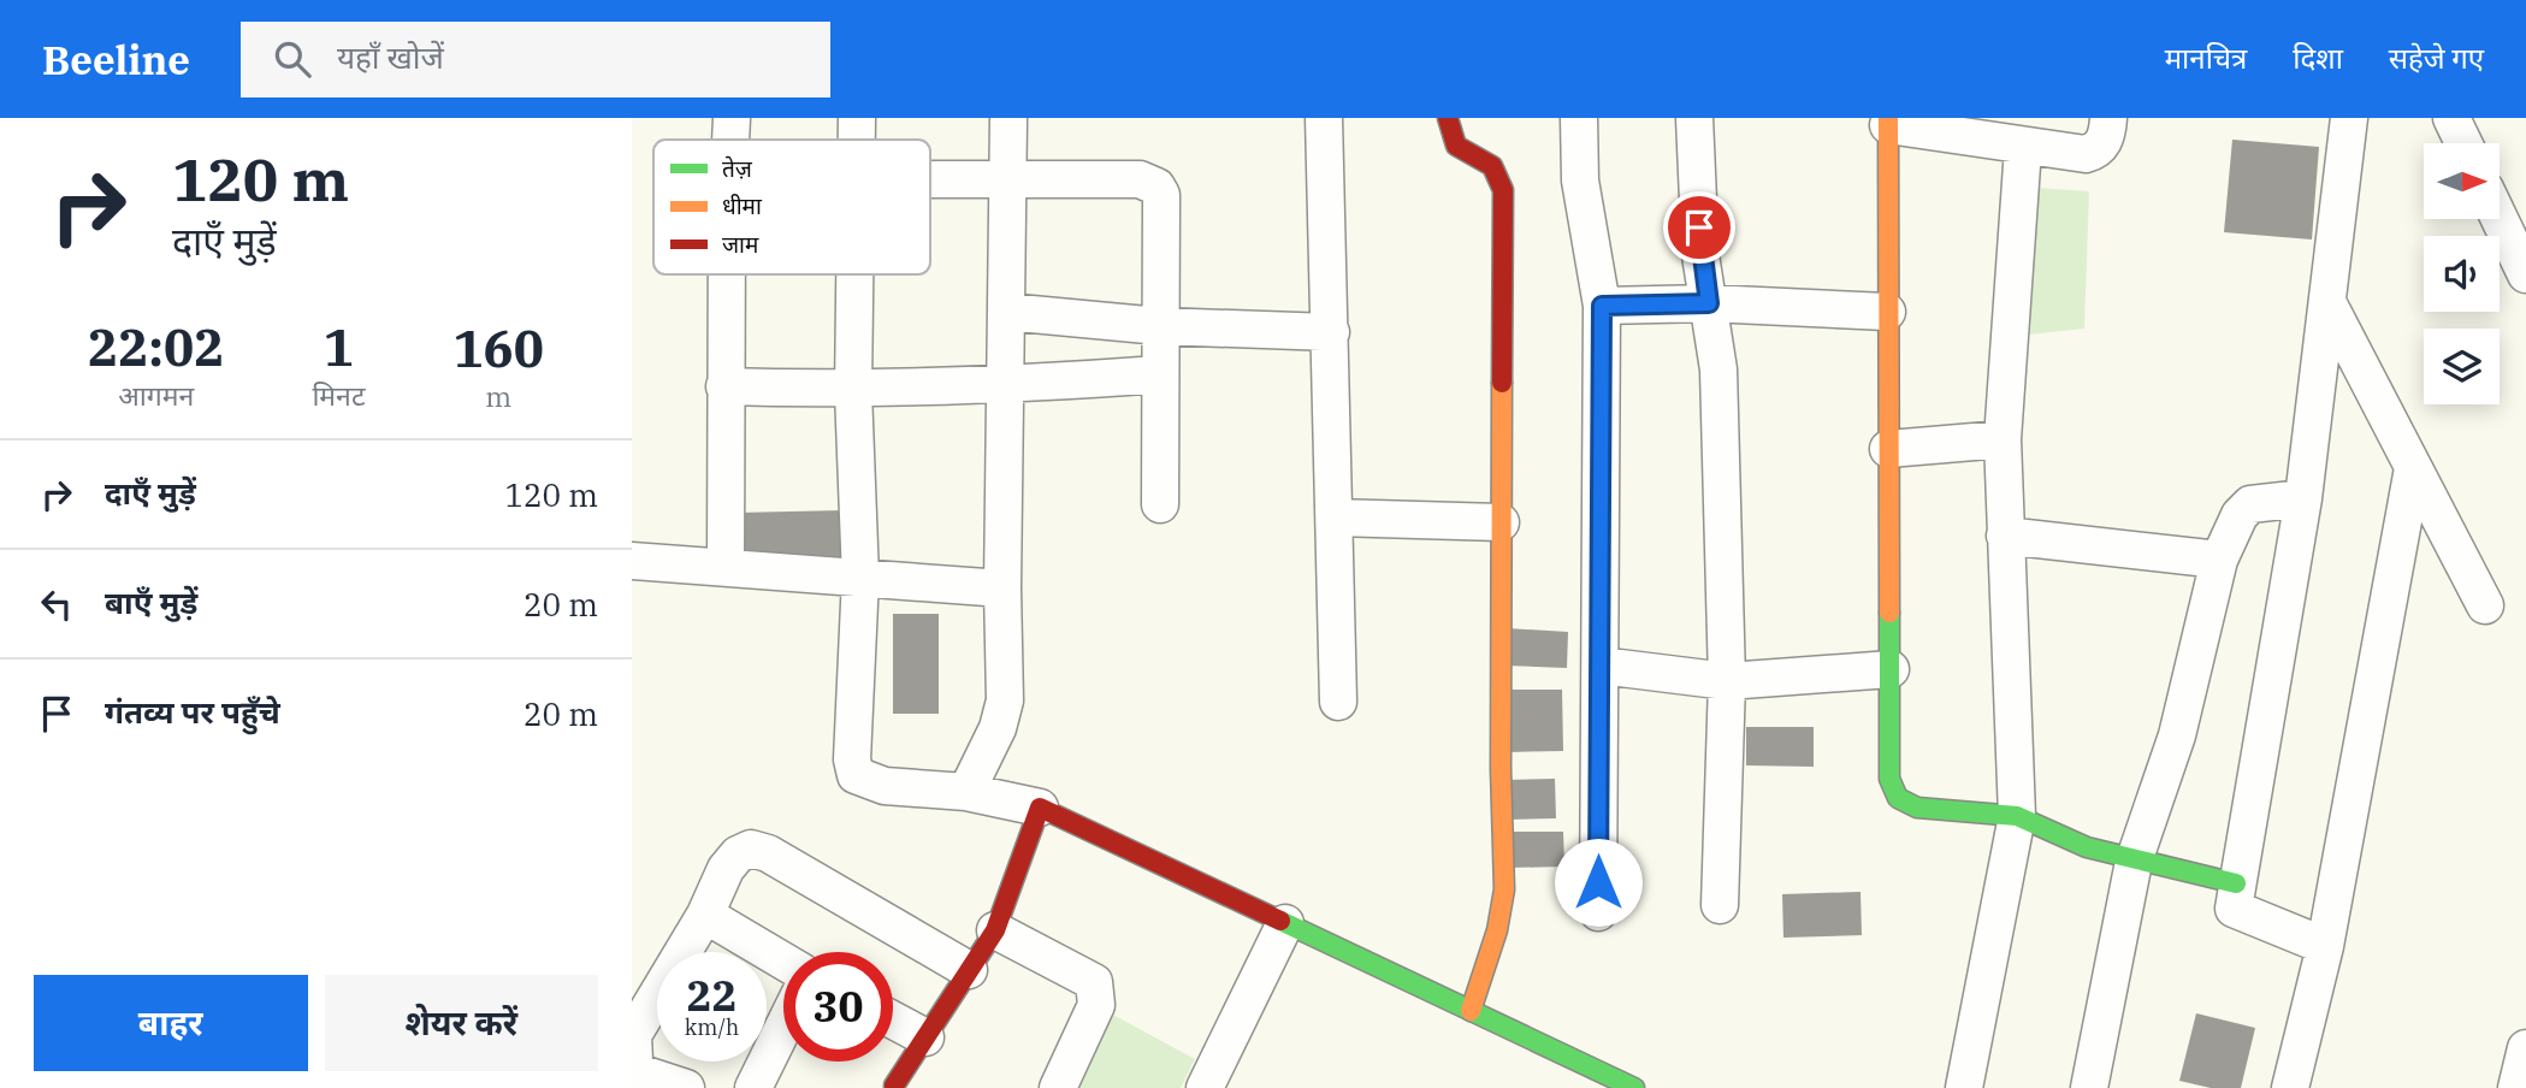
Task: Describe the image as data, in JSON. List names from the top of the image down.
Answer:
{
  "legend": ["तेज़", "धीमा", "जाम"],
  "north": "right",
  "page": {
    "header": "Beeline",
    "search": "यहाँ खोजें",
    "nav": ["मानचित्र", "दिशा", "सहेजे गए"],
    "turn": ["120 m", "दाएँ मुड़ें"],
    "eta": [
      "22:02",
      "आगमन",
      "1",
      "मिनट",
      "160",
      "m"
    ],
    "list": [
      {
        "name": "दाएँ मुड़ें",
        "value": "120 m"
      },
      {
        "name": "बाएँ मुड़ें",
        "value": "20 m"
      },
      {
        "name": "गंतव्य पर पहुँचे",
        "value": "20 m"
      }
    ],
    "speed": "22 km/h",
    "limit": "30",
    "buttons": ["बाहर", "शेयर करें"]
  }
}
